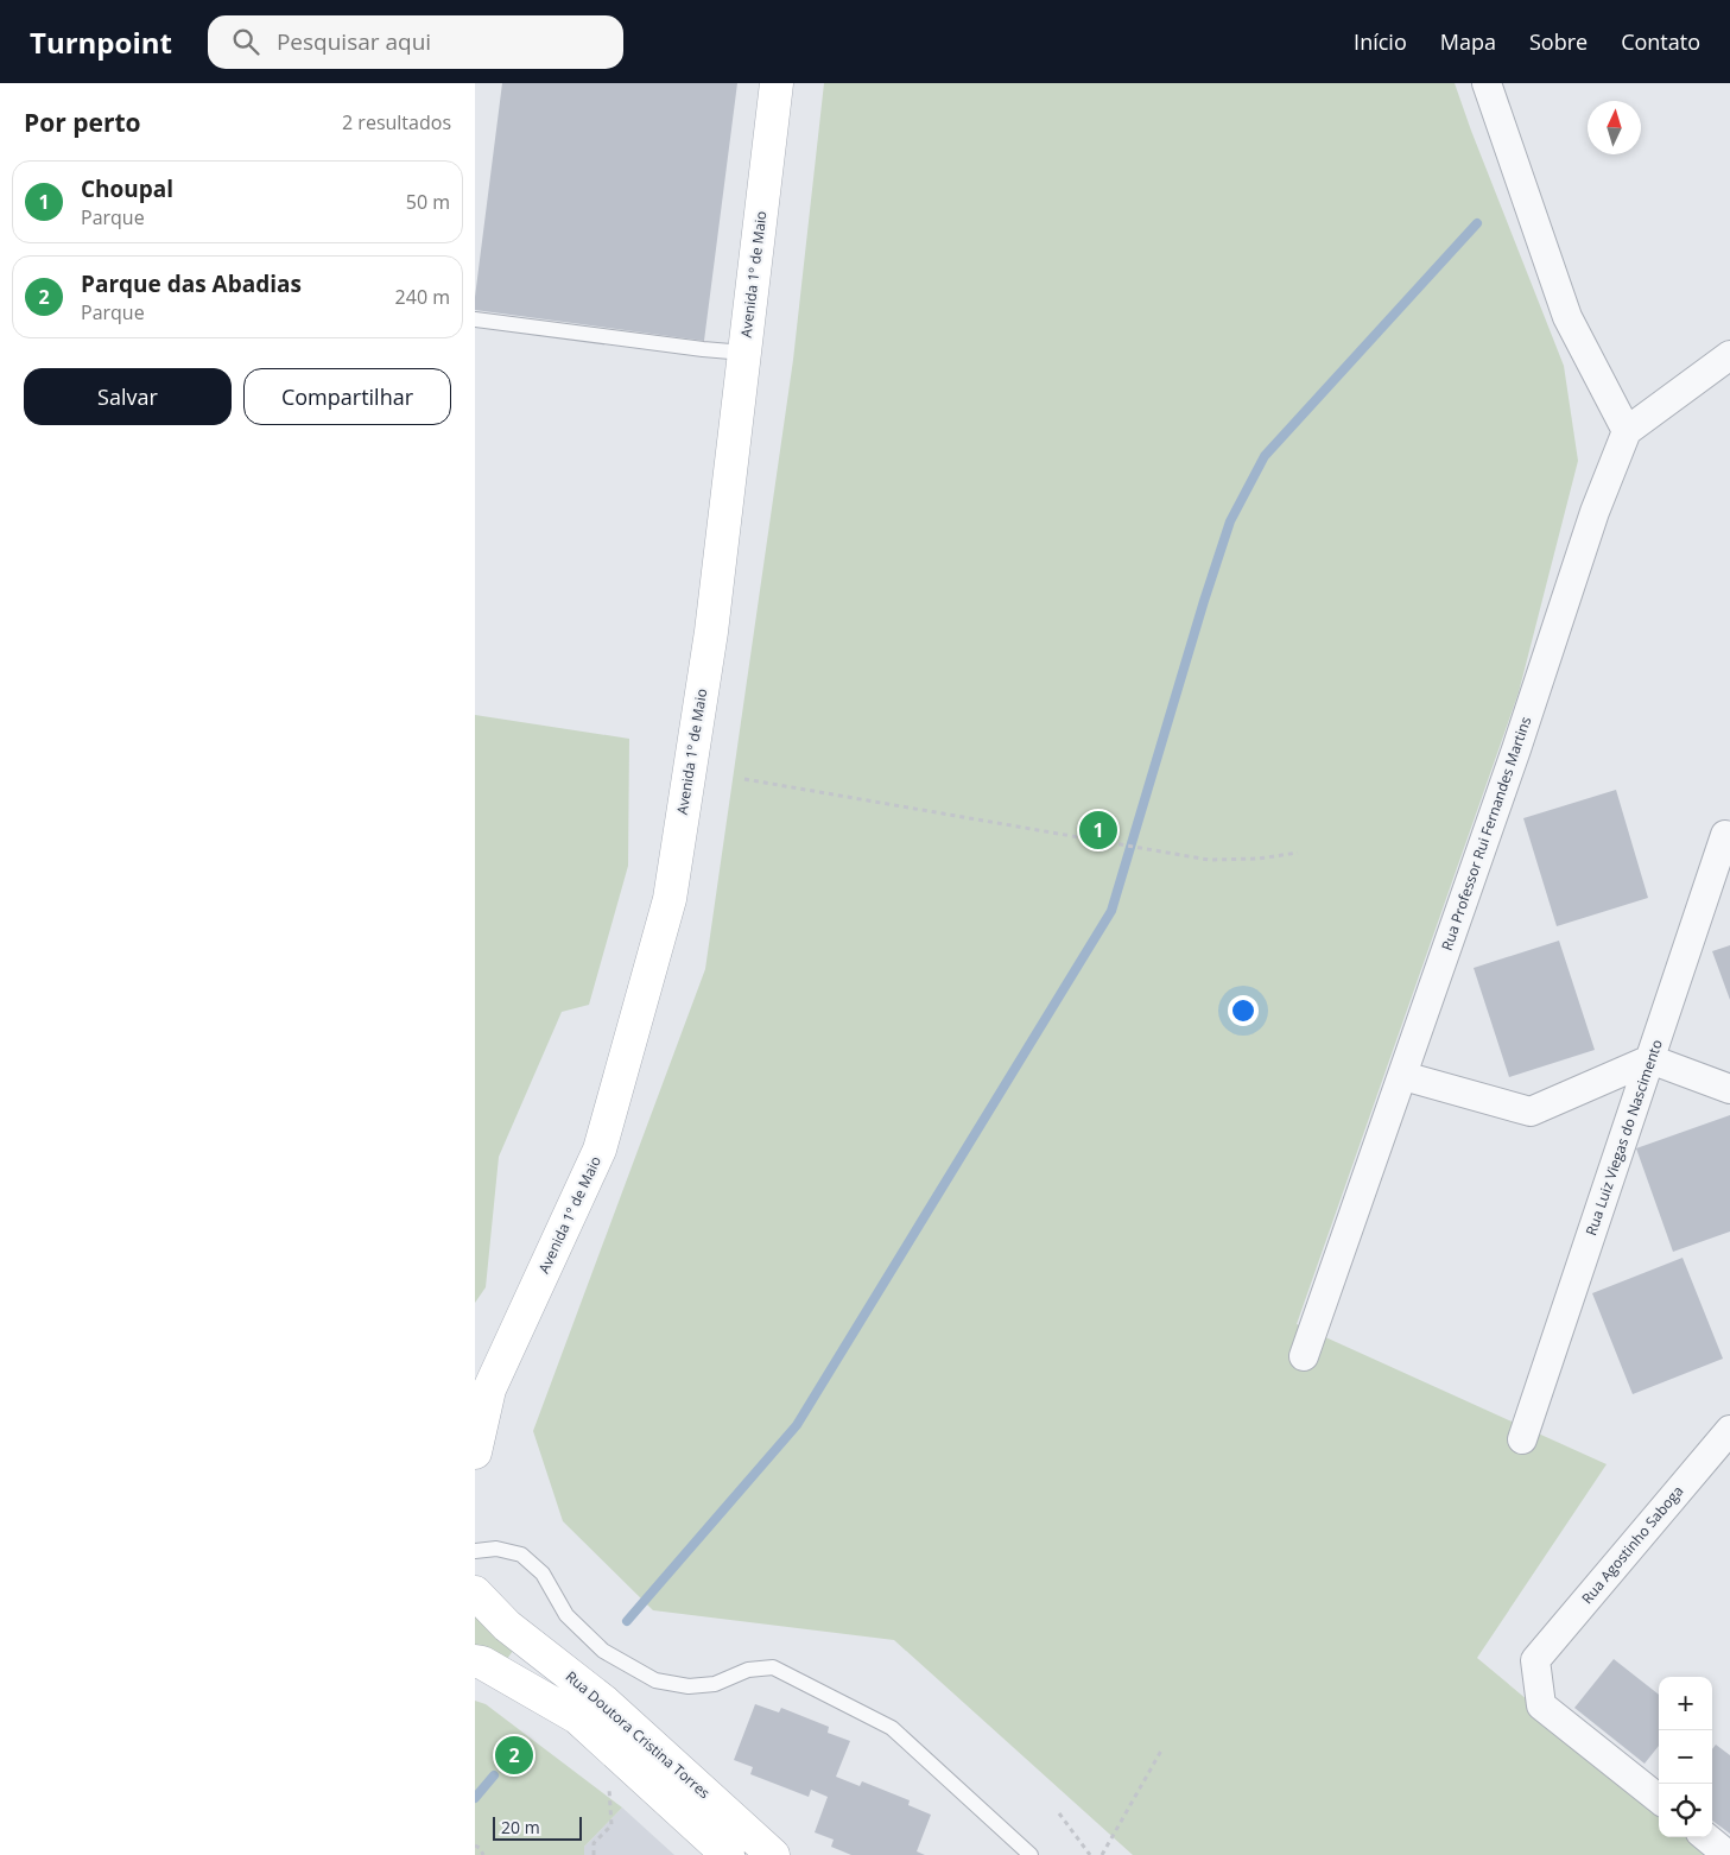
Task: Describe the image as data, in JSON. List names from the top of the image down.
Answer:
{
  "streets": {
    "street": [
      "Avenida 1º de Maio",
      "Rua Professor Rui Fernandes Martins",
      "Rua Luiz Viegas do Nascimento",
      "Rua Agostinho Saboga",
      "Rua Doutora Cristina Torres"
    ]
  },
  "scale_bar": "20 m",
  "north": "top",
  "page": {
    "header": "Turnpoint",
    "search": "Pesquisar aqui",
    "nav": [
      "Início",
      "Mapa",
      "Sobre",
      "Contato"
    ],
    "heading": ["Por perto", "2 resultados"],
    "list": [
      {
        "mark": "1",
        "name": "Choupal",
        "note": "Parque",
        "value": "50 m"
      },
      {
        "mark": "2",
        "name": "Parque das Abadias",
        "note": "Parque",
        "value": "240 m"
      }
    ],
    "buttons": ["Salvar", "Compartilhar"],
    "pins": ["1", "2"],
    "map_buttons": ["+", "−"],
    "scale": "20 m"
  }
}
